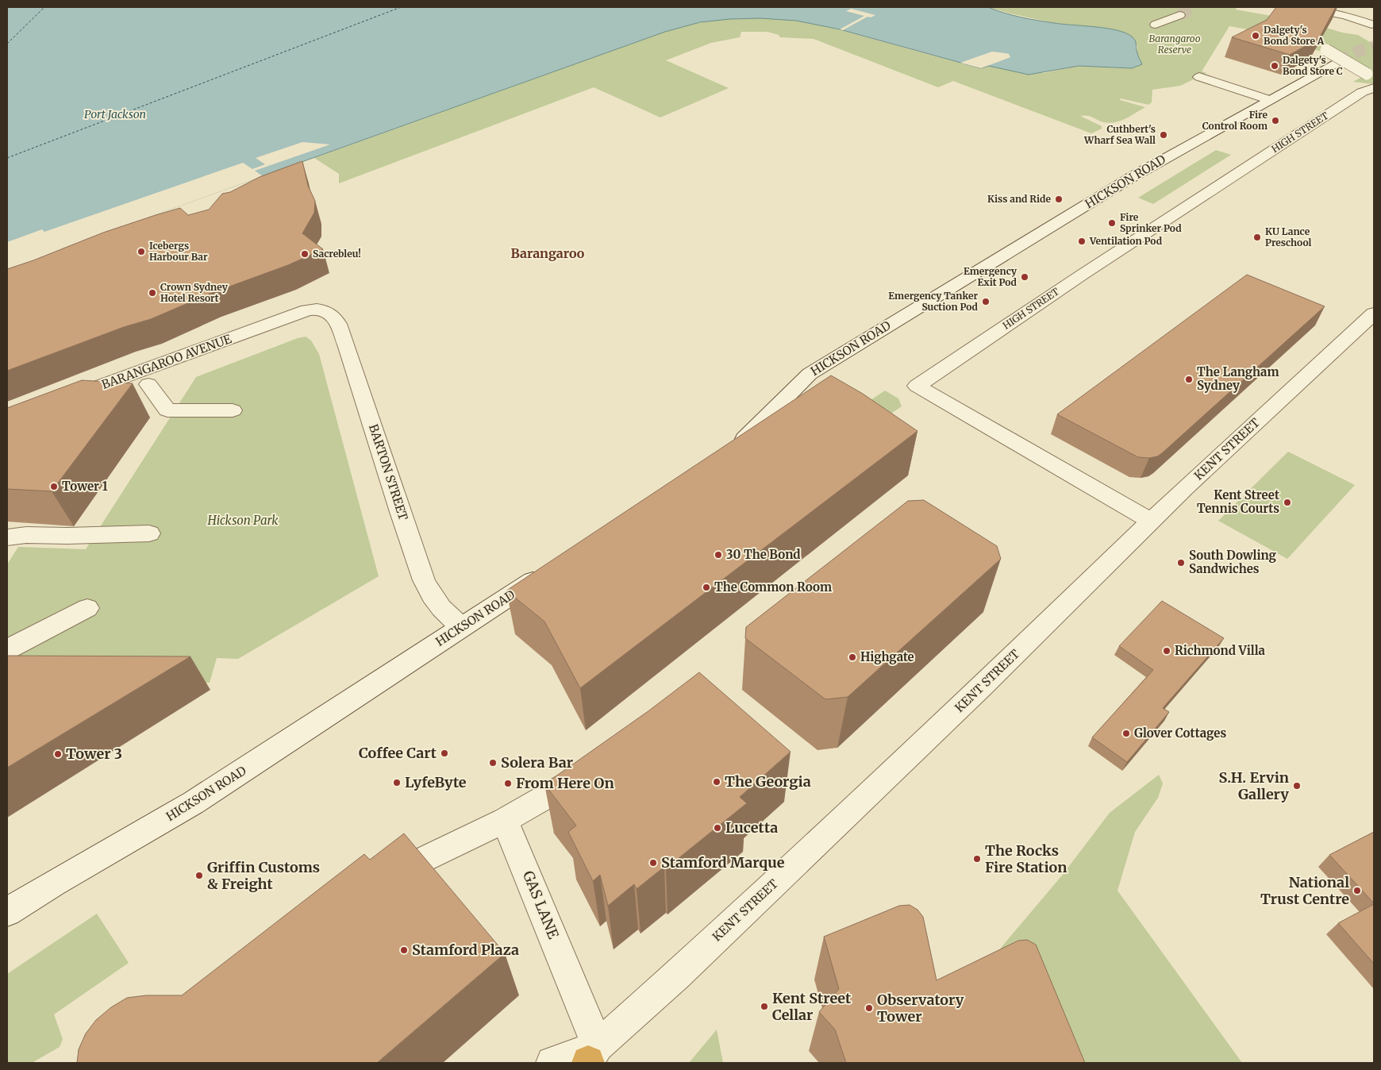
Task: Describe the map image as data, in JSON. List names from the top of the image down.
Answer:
{
  "streets": {
    "street": [
      "HIGH STREET",
      "HICKSON ROAD",
      "BARANGAROO AVENUE",
      "KENT STREET",
      "BARTON STREET",
      "GAS LANE"
    ]
  },
  "crossings": [
    ["HIGH STREET", "KENT STREET"],
    ["HICKSON ROAD", "BARTON STREET"],
    ["BARANGAROO AVENUE", "BARTON STREET"],
    ["KENT STREET", "GAS LANE"]
  ],
  "districts": ["Barangaroo"],
  "water": ["Port Jackson"],
  "parks": ["Barangaroo Reserve", "Hickson Park"],
  "places": [
    "Dalgety's Bond Store A",
    "Dalgety's Bond Store C",
    "Fire Control Room",
    "Cuthbert's Wharf Sea Wall",
    "Kiss and Ride",
    "Fire Sprinker Pod",
    "KU Lance Preschool",
    "Ventilation Pod",
    "Icebergs Harbour Bar",
    "Sacrebleu!",
    "Emergency Exit Pod",
    "Crown Sydney Hotel Resort",
    "Emergency Tanker Suction Pod",
    "The Langham Sydney",
    "Tower 1",
    "Kent Street Tennis Courts",
    "30 The Bond",
    "South Dowling Sandwiches",
    "The Common Room",
    "Richmond Villa",
    "Highgate",
    "Glover Cottages",
    "Coffee Cart",
    "Tower 3",
    "Solera Bar",
    "The Georgia",
    "LyfeByte",
    "From Here On",
    "S.H. Ervin Gallery",
    "Lucetta",
    "The Rocks Fire Station",
    "Stamford Marque",
    "Griffin Customs & Freight",
    "National Trust Centre",
    "Stamford Plaza",
    "Kent Street Cellar",
    "Observatory Tower"
  ]
}
